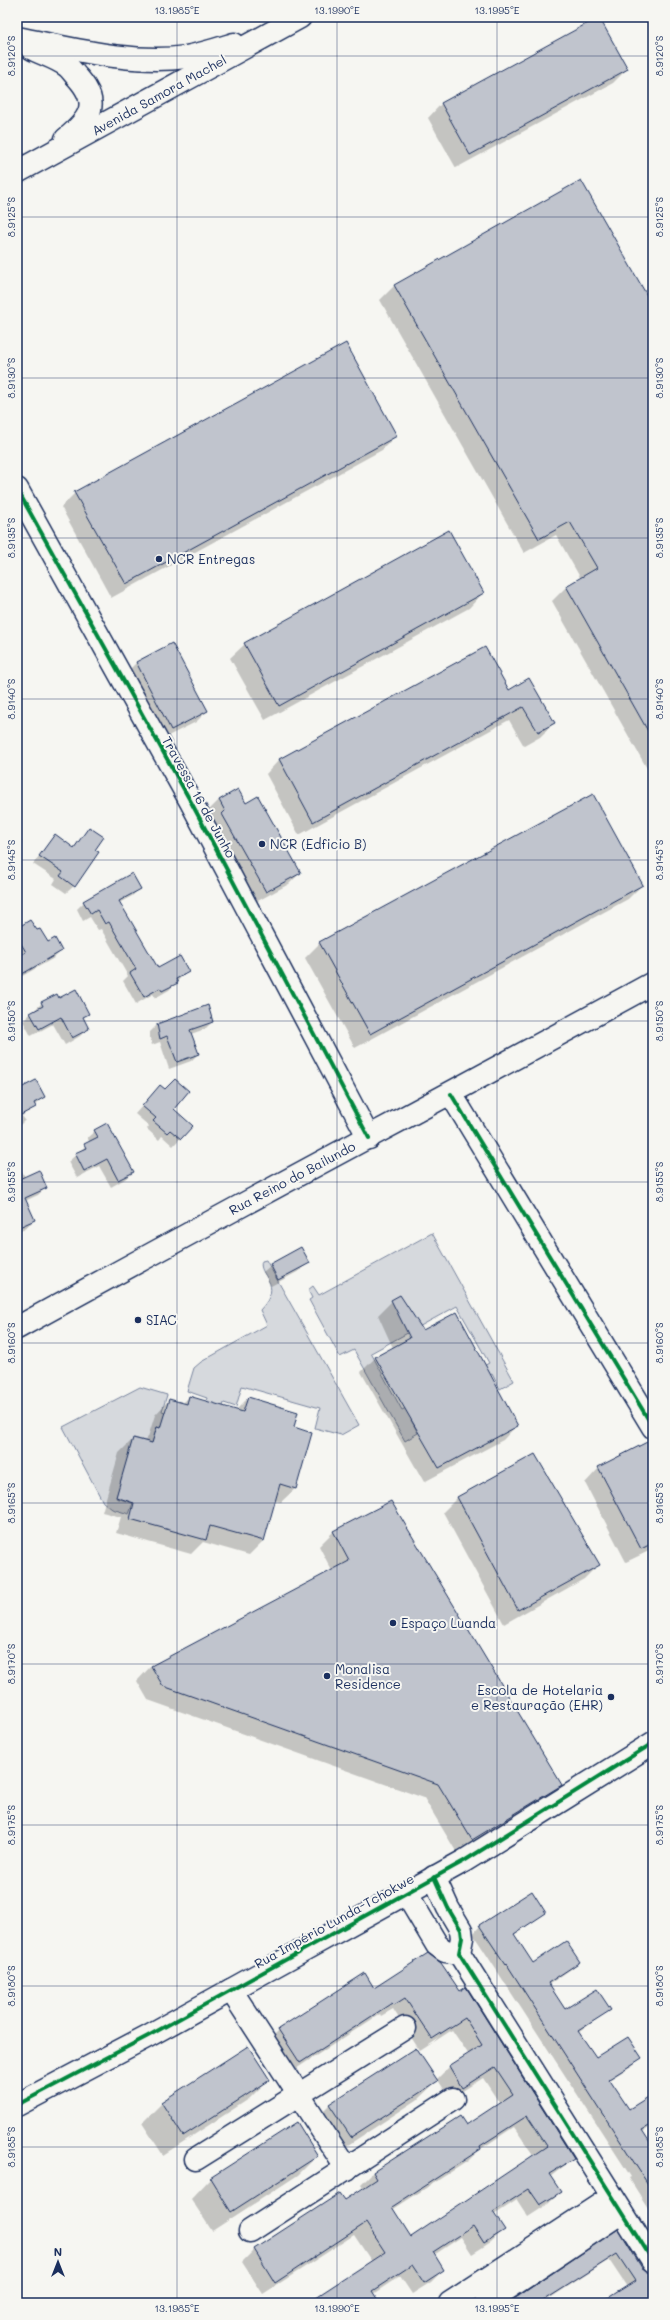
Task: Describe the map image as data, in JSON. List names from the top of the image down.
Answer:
{
  "streets": {
    "street": [
      "Avenida Samora Machel",
      "Travessa 16 de Junho",
      "Rua Reino do Bailundo",
      "Rua Império Lunda-Tchokwe"
    ]
  },
  "crossings": [
    ["Travessa 16 de Junho", "Rua Reino do Bailundo"]
  ],
  "places": [
    "NCR Entregas",
    "NCR (Edficio B)",
    "SIAC",
    "Espaço Luanda",
    "Monalisa Residence",
    "Escola de Hotelaria e Restauração (EHR)"
  ],
  "north": "top",
  "coordinates": [
    "13.1985°E",
    "13.1990°E",
    "13.1995°E",
    "8.9120°S",
    "8.9125°S",
    "8.9130°S",
    "8.9135°S",
    "8.9140°S",
    "8.9145°S",
    "8.9150°S",
    "8.9155°S",
    "8.9160°S",
    "8.9165°S",
    "8.9170°S",
    "8.9175°S",
    "8.9180°S",
    "8.9185°S"
  ]
}
